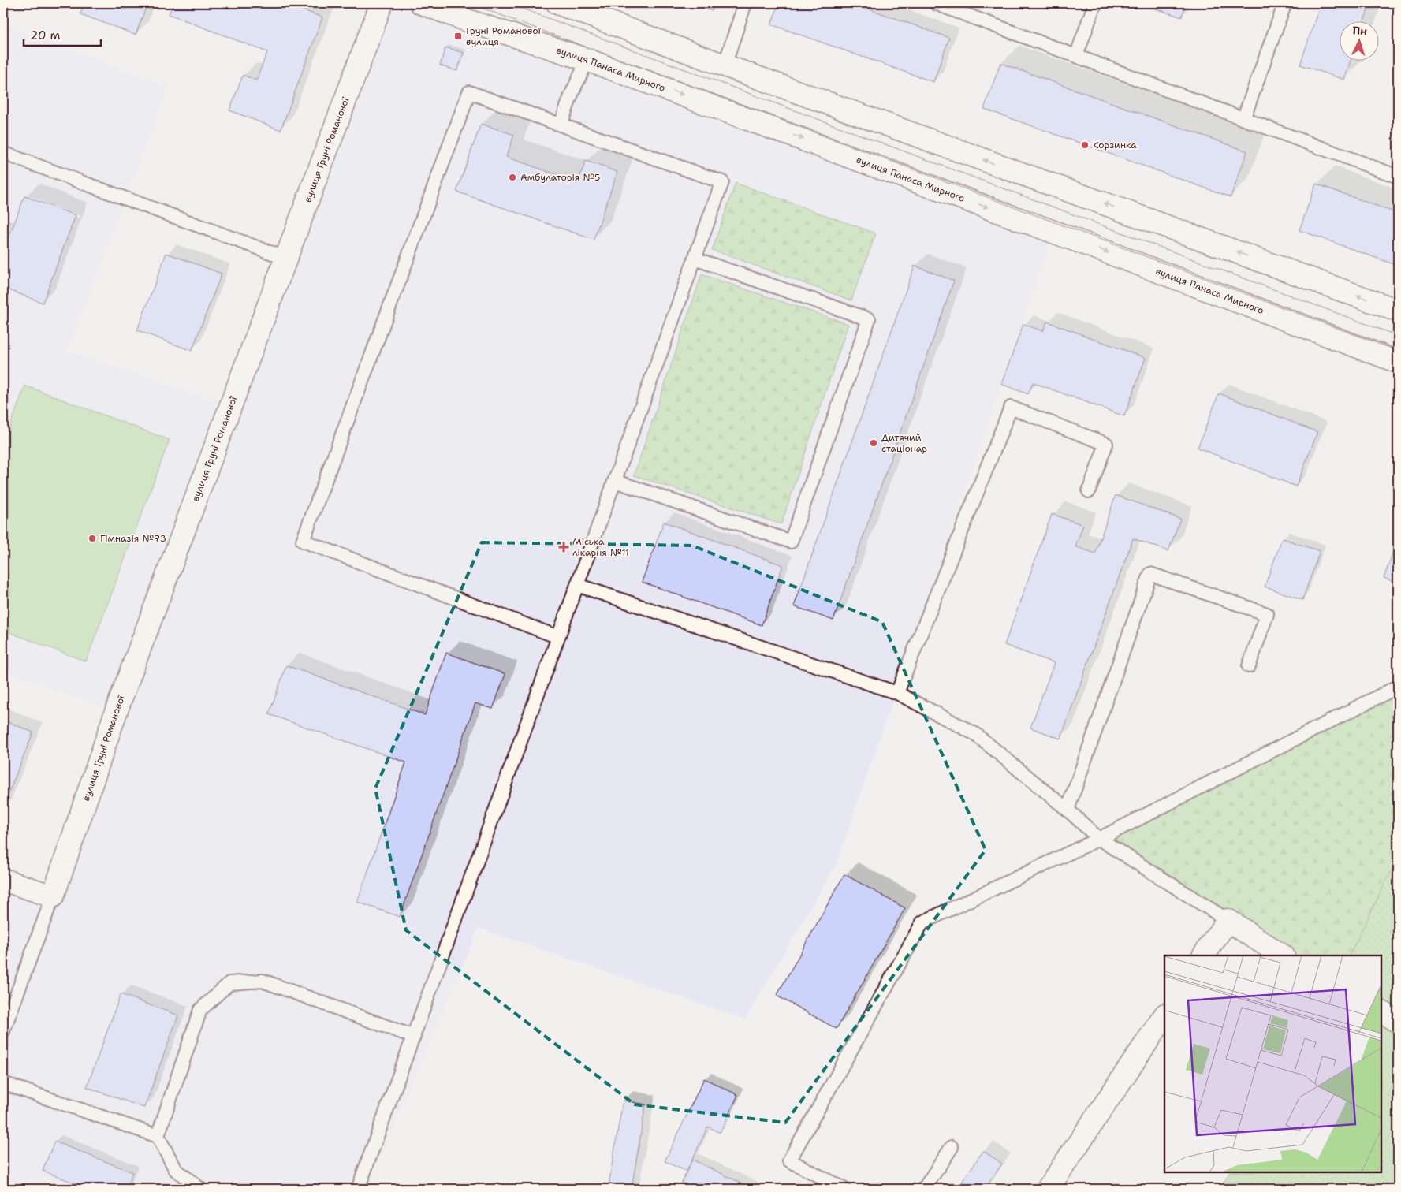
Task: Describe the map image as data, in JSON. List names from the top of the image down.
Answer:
{
  "streets": {
    "main road": ["вулиця Панаса Мирного", "вулиця Груні Романової"]
  },
  "places": {
    "transit": ["Груні Романової вулиця"],
    "other": [
      "Корзинка",
      "Амбулаторія №5",
      "Дитячий стаціонар",
      "Гімназія №73"
    ],
    "health": ["Міська лікарня №11"]
  },
  "scale_bar": "20 m",
  "north": "top"
}
